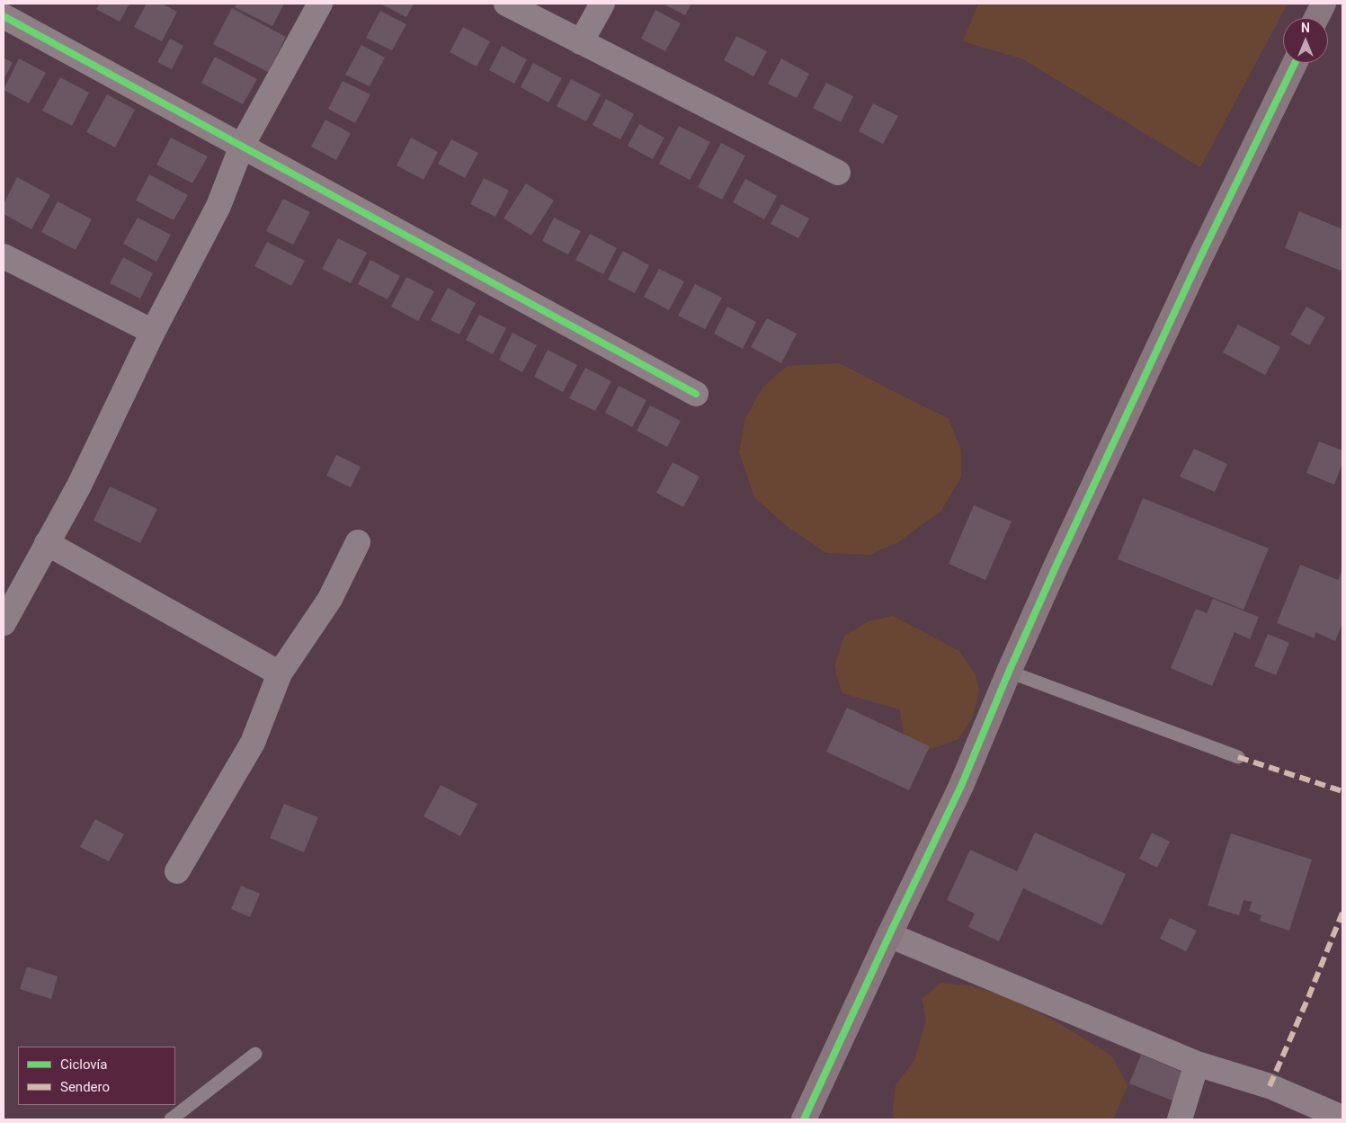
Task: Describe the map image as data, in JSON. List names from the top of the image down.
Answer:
{
  "legend": ["Ciclovía", "Sendero"],
  "north": "top"
}
